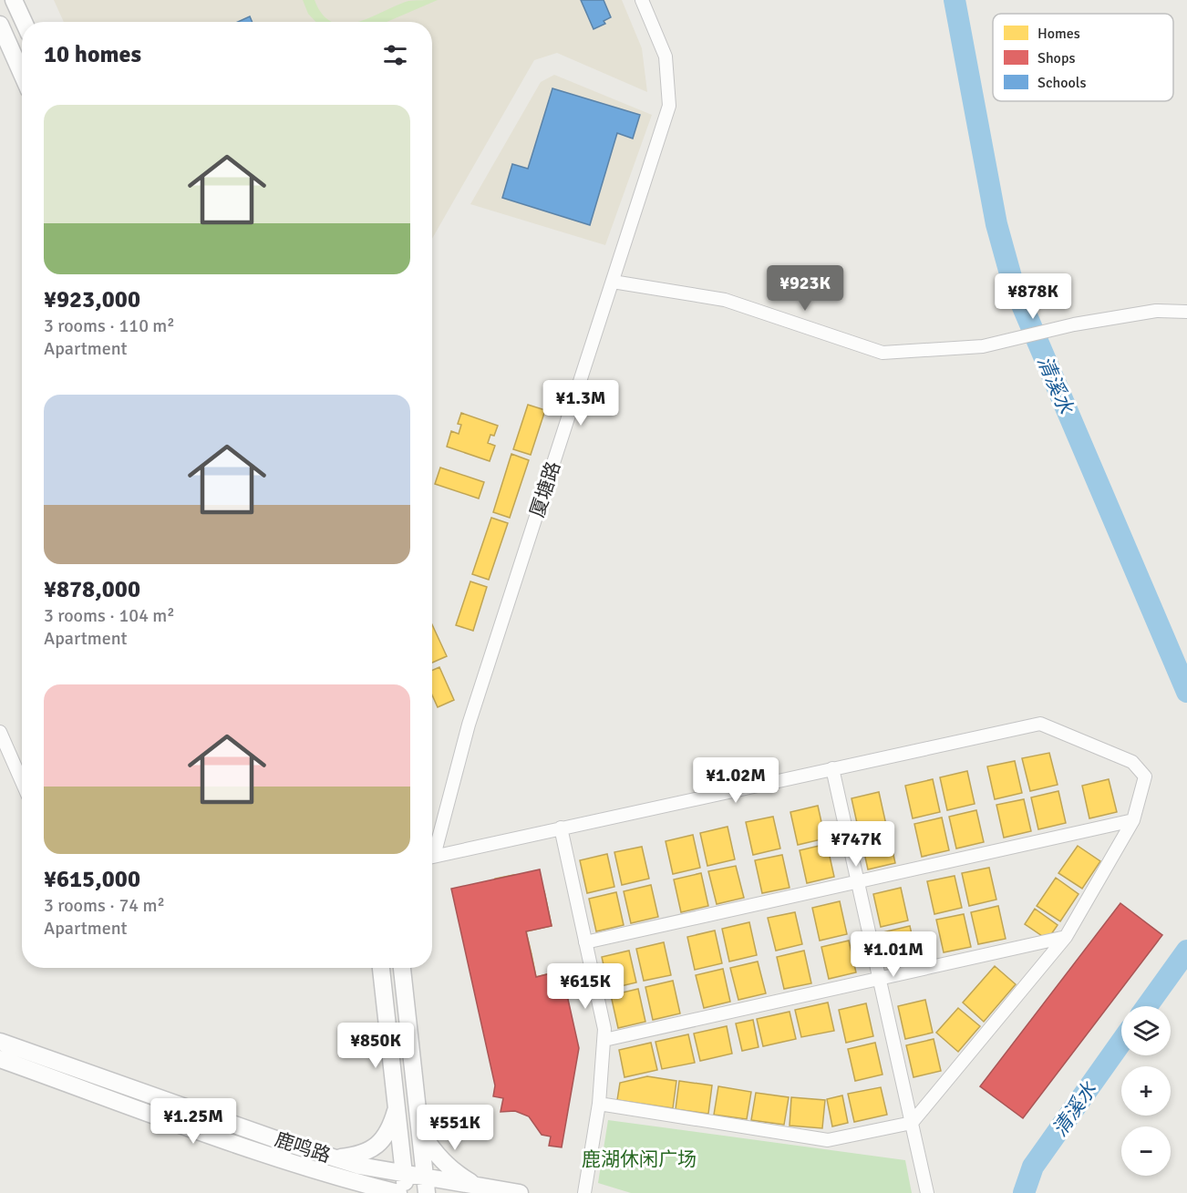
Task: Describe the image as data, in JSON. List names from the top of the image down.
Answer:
{
  "streets": {
    "street": ["厦塘路", "鹿鸣路"]
  },
  "water": ["清溪水"],
  "parks": ["鹿湖休闲广场"],
  "legend": ["Homes", "Shops", "Schools"],
  "page": {
    "heading": "10 homes",
    "list": [
      {
        "name": "¥923,000",
        "note": "3 rooms · 110 m² · Apartment"
      },
      {
        "name": "¥878,000",
        "note": "3 rooms · 104 m² · Apartment"
      },
      {
        "name": "¥615,000",
        "note": "3 rooms · 74 m² · Apartment"
      }
    ],
    "price": [
      "¥923K",
      "¥878K",
      "¥1.3M",
      "¥1.02M",
      "¥747K",
      "¥1.01M",
      "¥615K",
      "¥850K",
      "¥1.25M",
      "¥551K"
    ],
    "map_buttons": ["+", "−"]
  }
}
